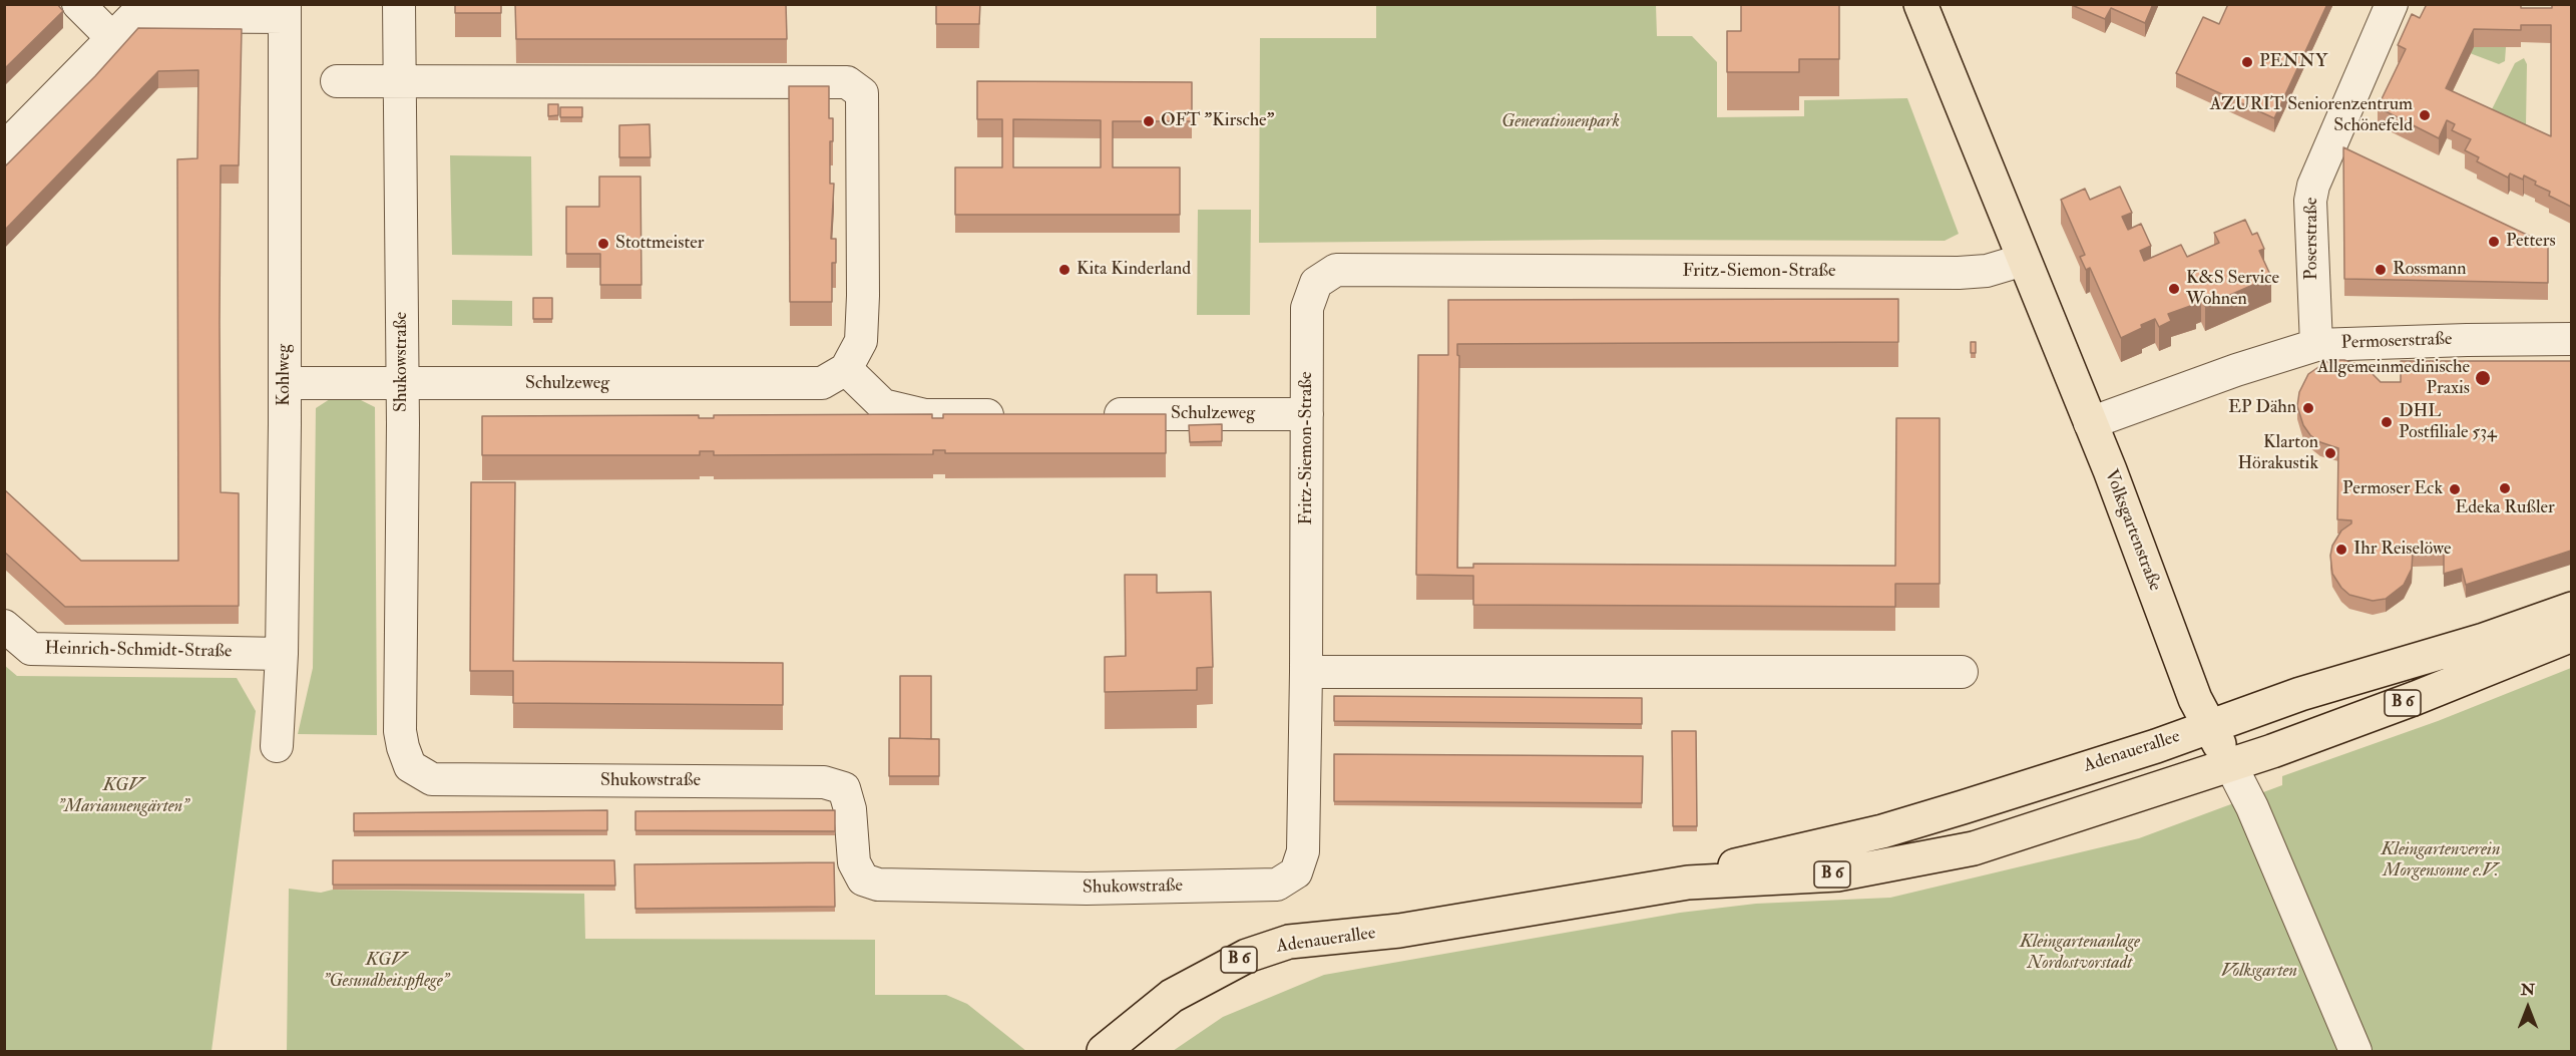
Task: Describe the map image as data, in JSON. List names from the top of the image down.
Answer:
{
  "streets": {
    "main road": ["Volksgartenstraße", "B 6", "Adenauerallee"],
    "street": [
      "Poserstraße",
      "Fritz-Siemon-Straße",
      "Permoserstraße",
      "Shukowstraße",
      "Kohlweg",
      "Schulzeweg",
      "Heinrich-Schmidt-Straße"
    ]
  },
  "crossings": [
    ["Poserstraße", "Permoserstraße"],
    ["Fritz-Siemon-Straße", "Shukowstraße"],
    ["Fritz-Siemon-Straße", "Schulzeweg"],
    ["Fritz-Siemon-Straße", "Volksgartenstraße"],
    ["Permoserstraße", "Volksgartenstraße"],
    ["Shukowstraße", "Schulzeweg"],
    ["Kohlweg", "Schulzeweg"],
    ["Kohlweg", "Heinrich-Schmidt-Straße"],
    ["Volksgartenstraße", "Adenauerallee"]
  ],
  "parks": [
    "Generationenpark",
    "KGV \"Mariannengärten\"",
    "Kleingartenverein Morgensonne e.V.",
    "Kleingartenanlage Nordostvorstadt",
    "KGV \"Gesundheitspflege\"",
    "Volksgarten"
  ],
  "places": [
    "PENNY",
    "AZURIT Seniorenzentrum Schönefeld",
    "OFT \"Kirsche\"",
    "Petters",
    "Stottmeister",
    "Kita Kinderland",
    "Rossmann",
    "K&S Service Wohnen",
    "Allgemeinmedinische Praxis",
    "EP Dähn",
    "DHL Postfiliale 534",
    "Klarton Hörakustik",
    "Edeka Rußler",
    "Permoser Eck",
    "Ihr Reiselöwe"
  ],
  "north": "top"
}
